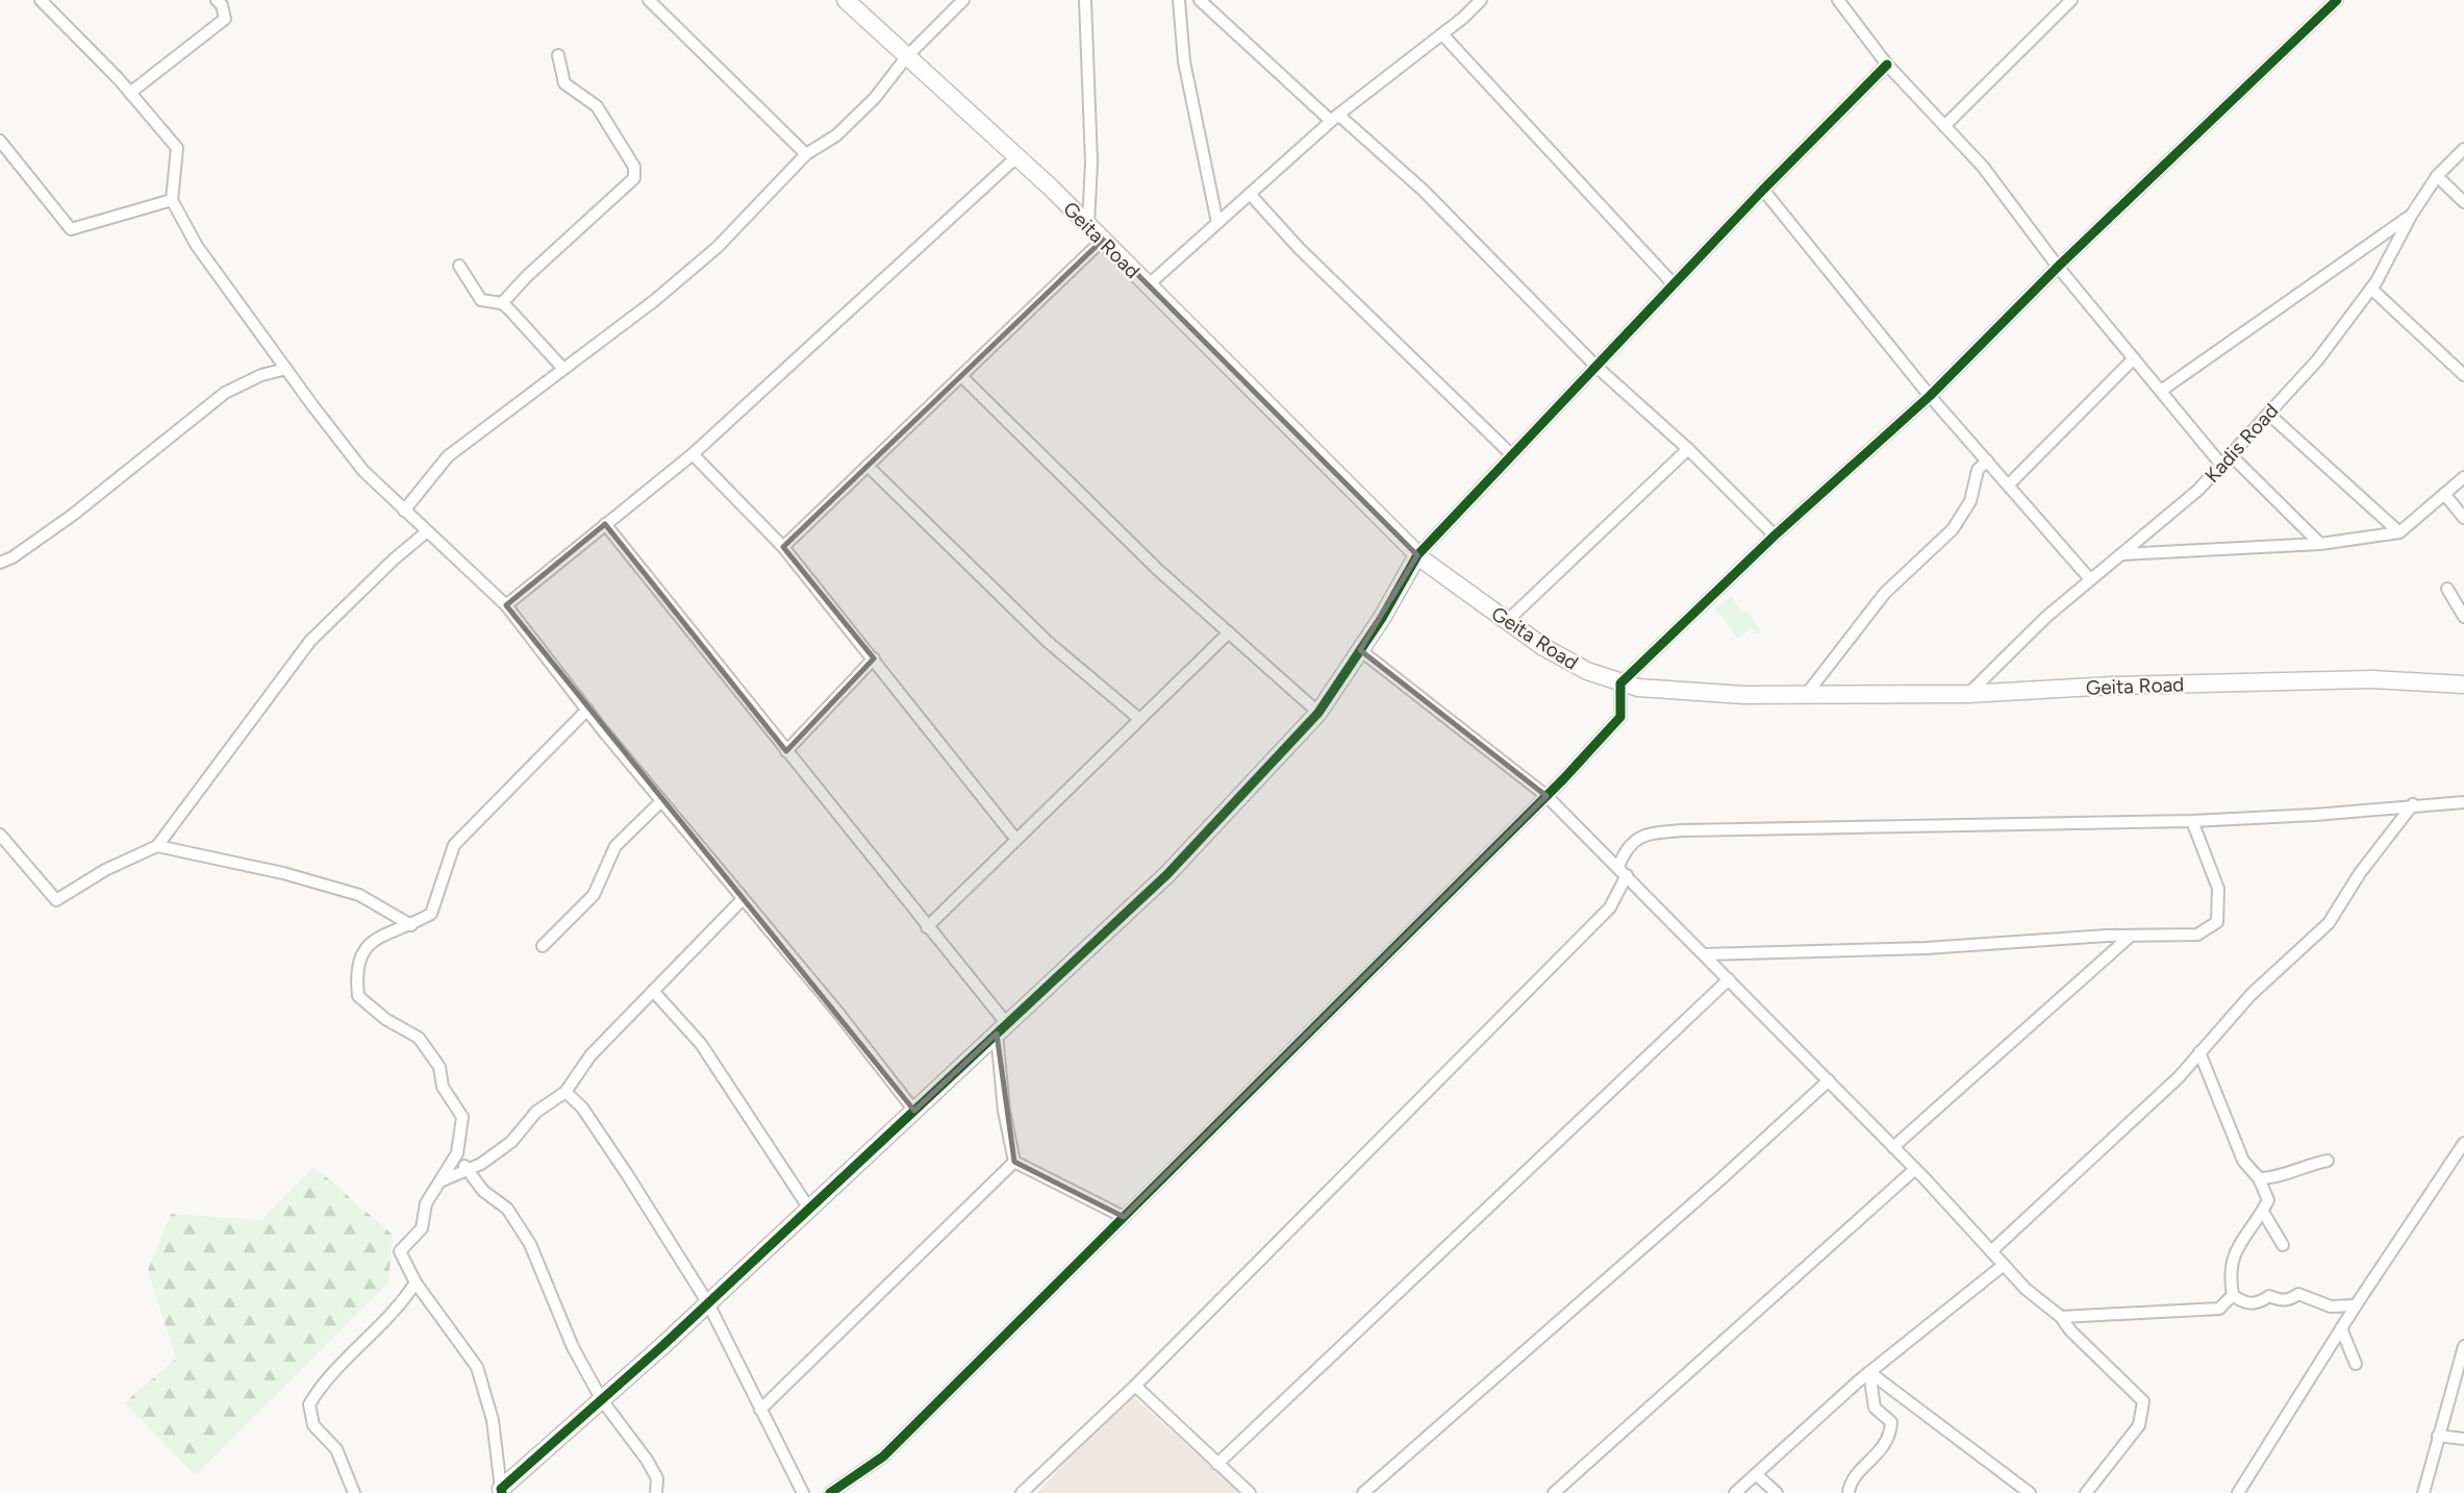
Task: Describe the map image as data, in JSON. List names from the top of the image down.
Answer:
{
  "streets": {
    "main road": ["Geita Road"],
    "street": ["Kadis Road"]
  },
  "crossings": [
    ["Geita Road", "Kadis Road"]
  ]
}
